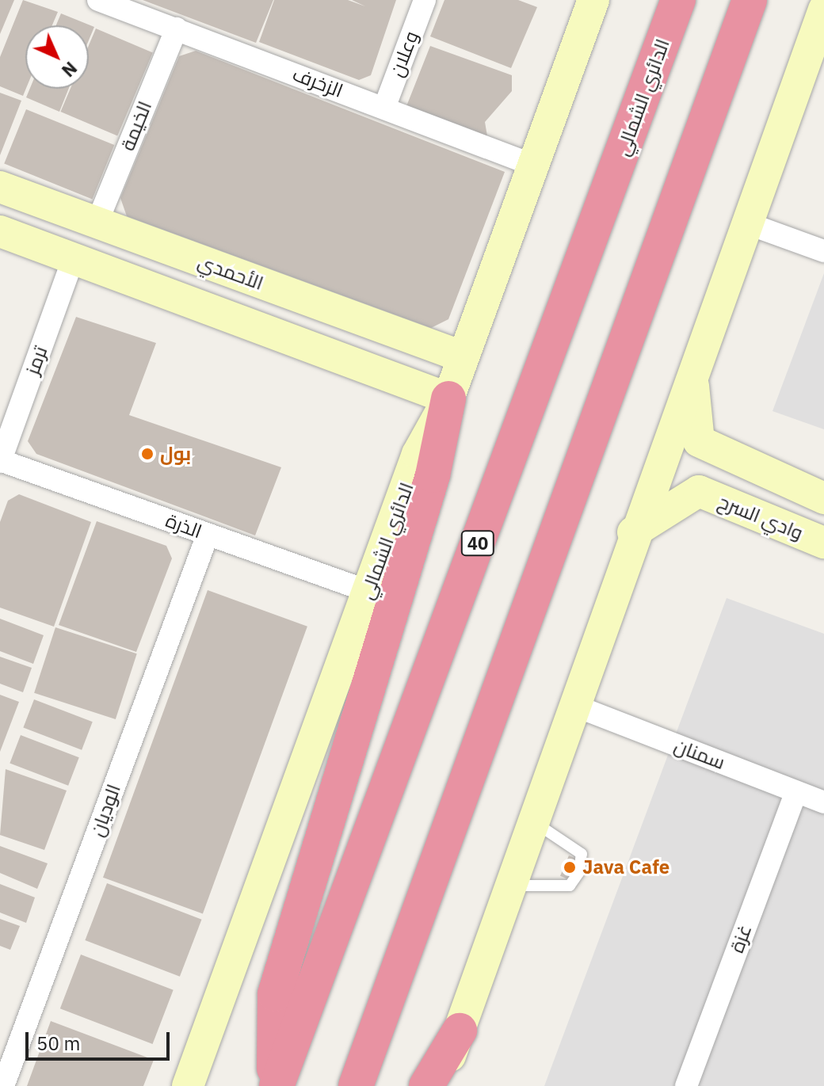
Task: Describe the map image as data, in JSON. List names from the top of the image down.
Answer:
{
  "streets": {
    "highway": ["الدائري الشمالي", "40"],
    "street": [
      "وعلان",
      "الزخرف",
      "الخيمة",
      "الأحمدي",
      "ترمز",
      "وادي السرح",
      "الذرة",
      "سمنان",
      "الوديان",
      "غزة"
    ]
  },
  "crossings": [
    ["وعلان", "الزخرف"],
    ["الزخرف", "الدائري الشمالي"],
    ["الزخرف", "الخيمة"],
    ["الدائري الشمالي", "الأحمدي"],
    ["الدائري الشمالي", "الذرة"],
    ["الخيمة", "الأحمدي"],
    ["ترمز", "الذرة"],
    ["الذرة", "الوديان"],
    ["سمنان", "غزة"]
  ],
  "places": ["بول", "Java Cafe"],
  "scale_bar": "50 m",
  "north": "bottom right"
}
